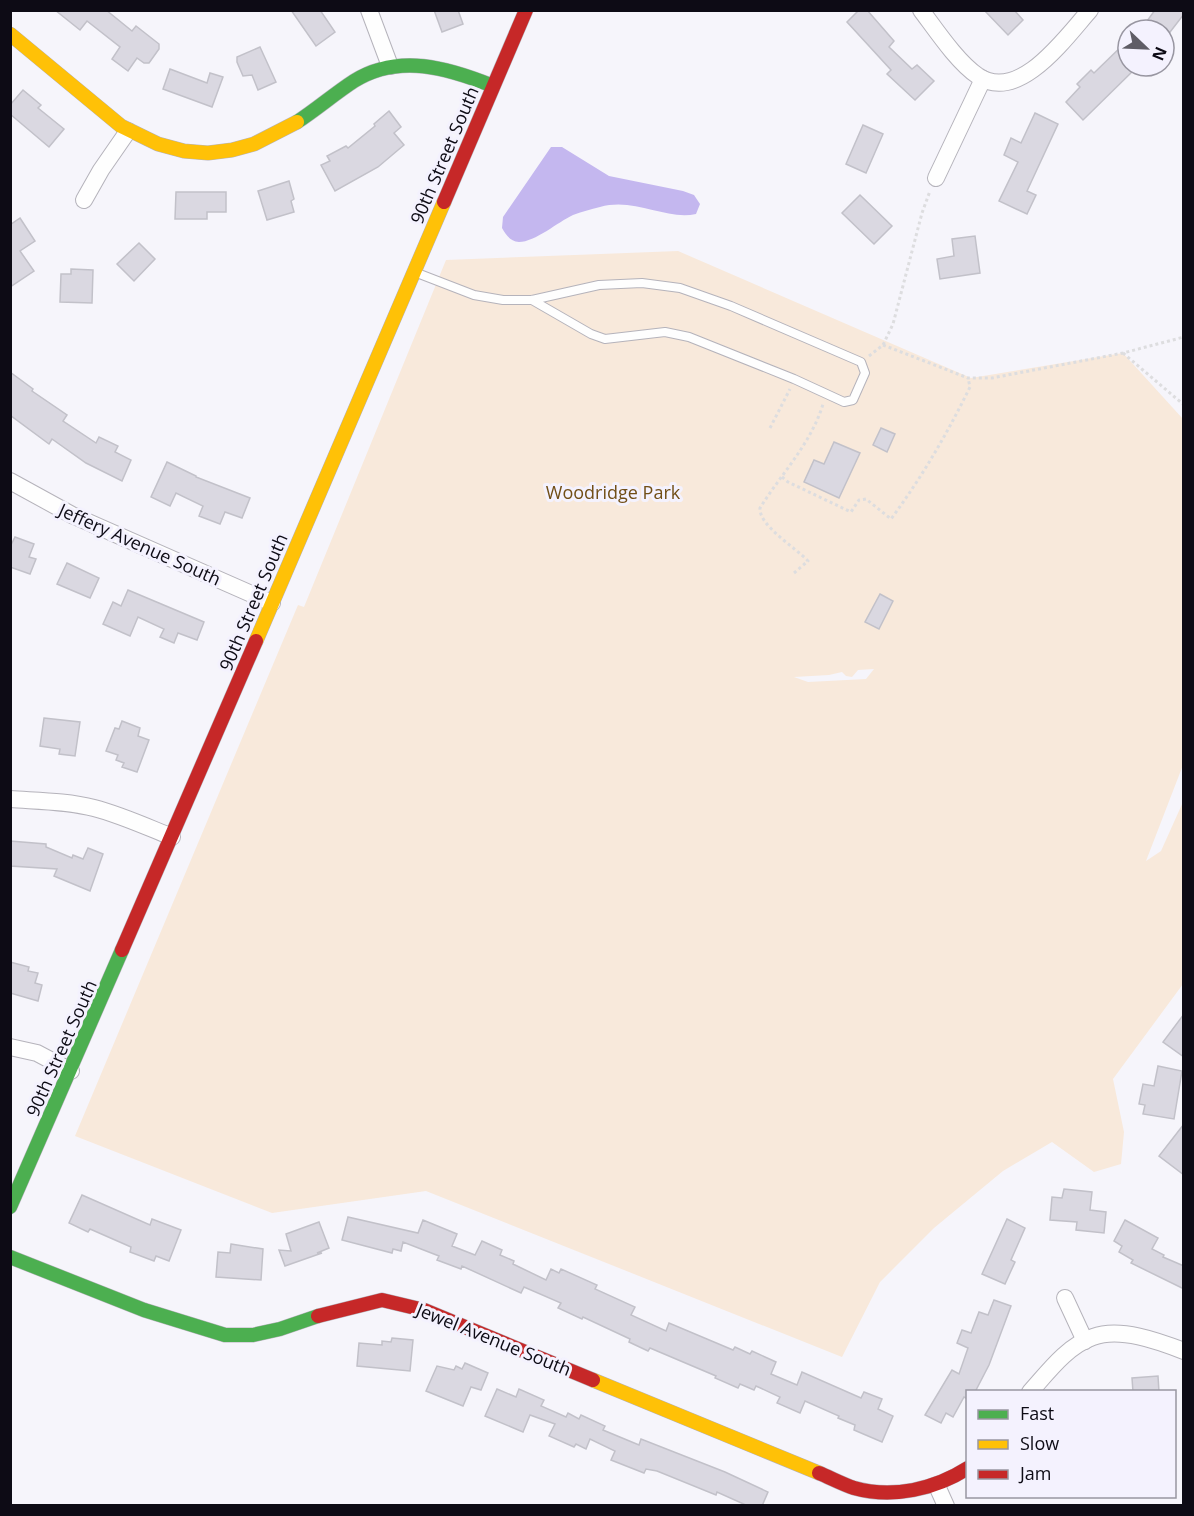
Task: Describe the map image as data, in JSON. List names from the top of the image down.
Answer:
{
  "streets": {
    "street": ["90th Street South", "Jeffery Avenue South", "Jewel Avenue South"]
  },
  "crossings": [
    ["90th Street South", "Jeffery Avenue South"]
  ],
  "parks": ["Woodridge Park"],
  "legend": ["Fast", "Slow", "Jam"],
  "north": "bottom right"
}
